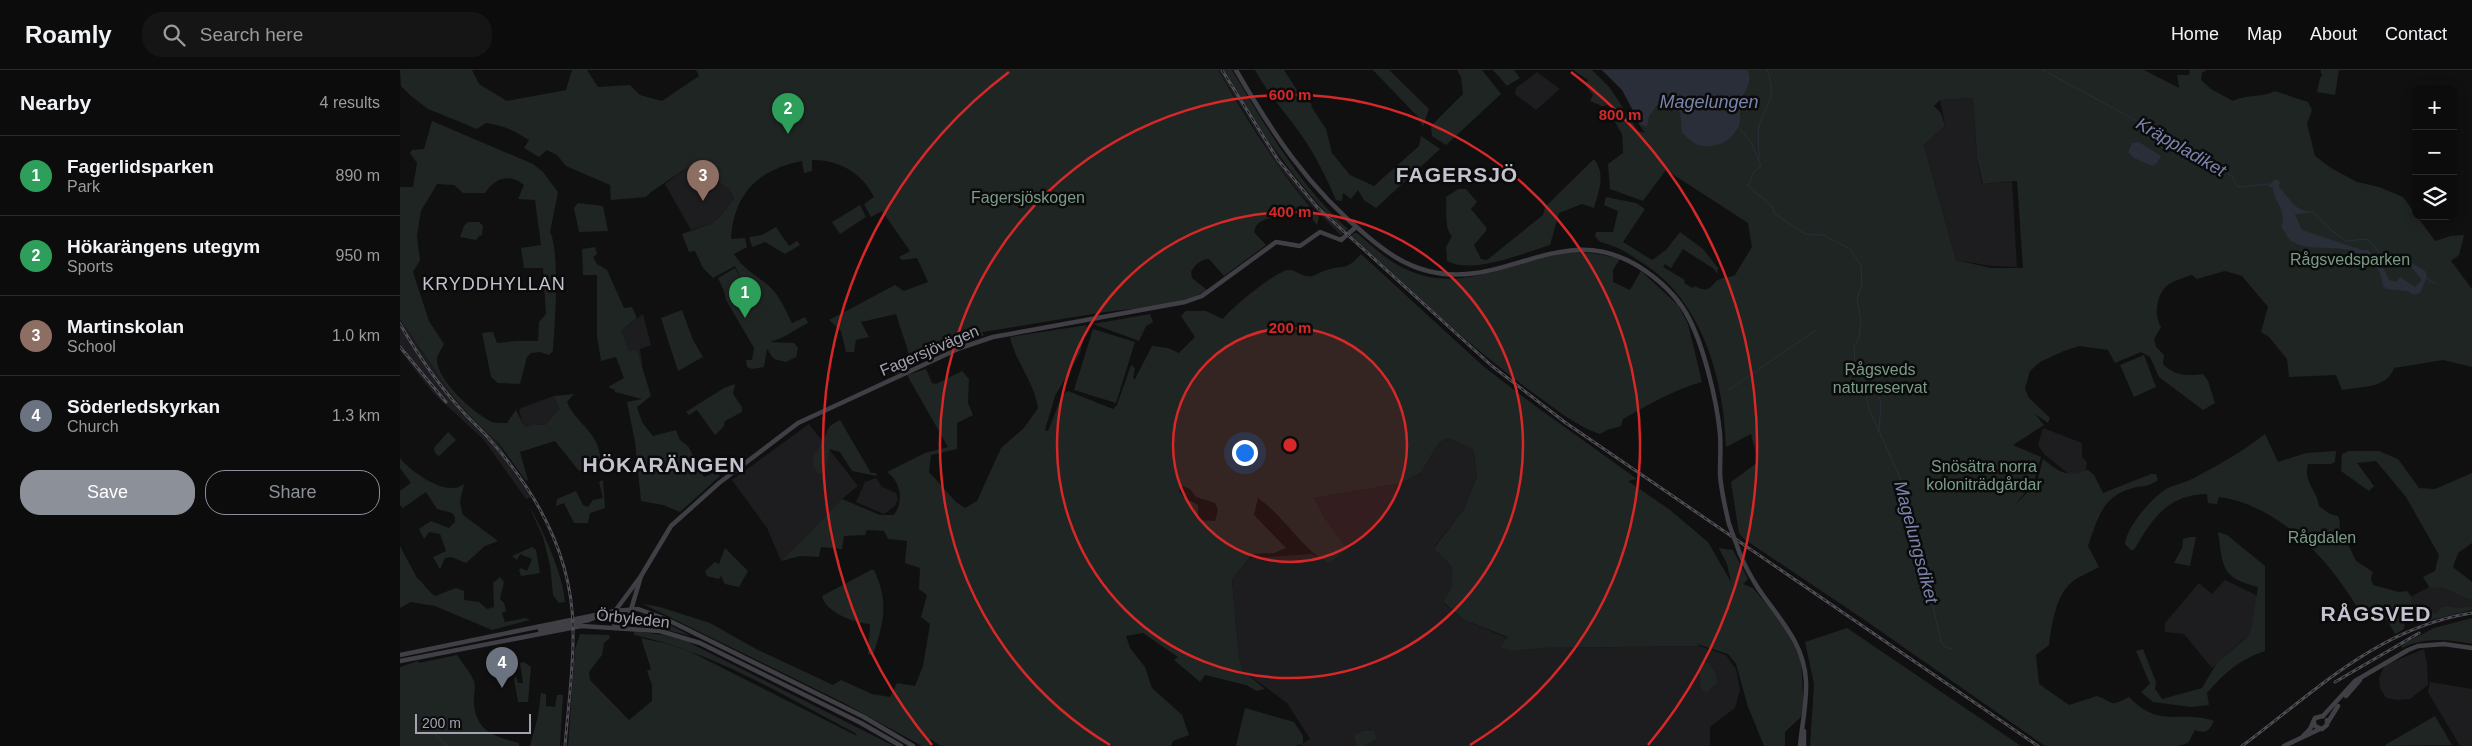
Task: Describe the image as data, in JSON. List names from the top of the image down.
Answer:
{
  "streets": {
    "main road": ["Fagersjövägen", "Örbyleden"]
  },
  "crossings": [
    ["Fagersjövägen", "Örbyleden"]
  ],
  "districts": [
    "FAGERSJÖ",
    "KRYDDHYLLAN",
    "HÖKARÄNGEN",
    "RÅGSVED"
  ],
  "water": ["Magelungen", "Kräppladiket", "Magelungsdiket"],
  "parks": [
    "Fagersjöskogen",
    "Rågsvedsparken",
    "Rågsveds naturreservat",
    "Snösätra norra koloniträdgårdar",
    "Rågdalen"
  ],
  "scale_bar": "200 m",
  "page": {
    "header": "Roamly",
    "search": "Search here",
    "nav": [
      "Home",
      "Map",
      "About",
      "Contact"
    ],
    "heading": ["Nearby", "4 results"],
    "map_buttons": ["+", "−"],
    "pins": [
      "2",
      "3",
      "1",
      "4"
    ],
    "list": [
      {
        "mark": "1",
        "name": "Fagerlidsparken",
        "note": "Park",
        "value": "890 m"
      },
      {
        "mark": "2",
        "name": "Hökarängens utegym",
        "note": "Sports",
        "value": "950 m"
      },
      {
        "mark": "3",
        "name": "Martinskolan",
        "note": "School",
        "value": "1.0 km"
      },
      {
        "mark": "4",
        "name": "Söderledskyrkan",
        "note": "Church",
        "value": "1.3 km"
      }
    ],
    "buttons": ["Save", "Share"],
    "scale": "200 m"
  },
  "rings": [
    "600 m",
    "800 m",
    "400 m",
    "200 m"
  ]
}
